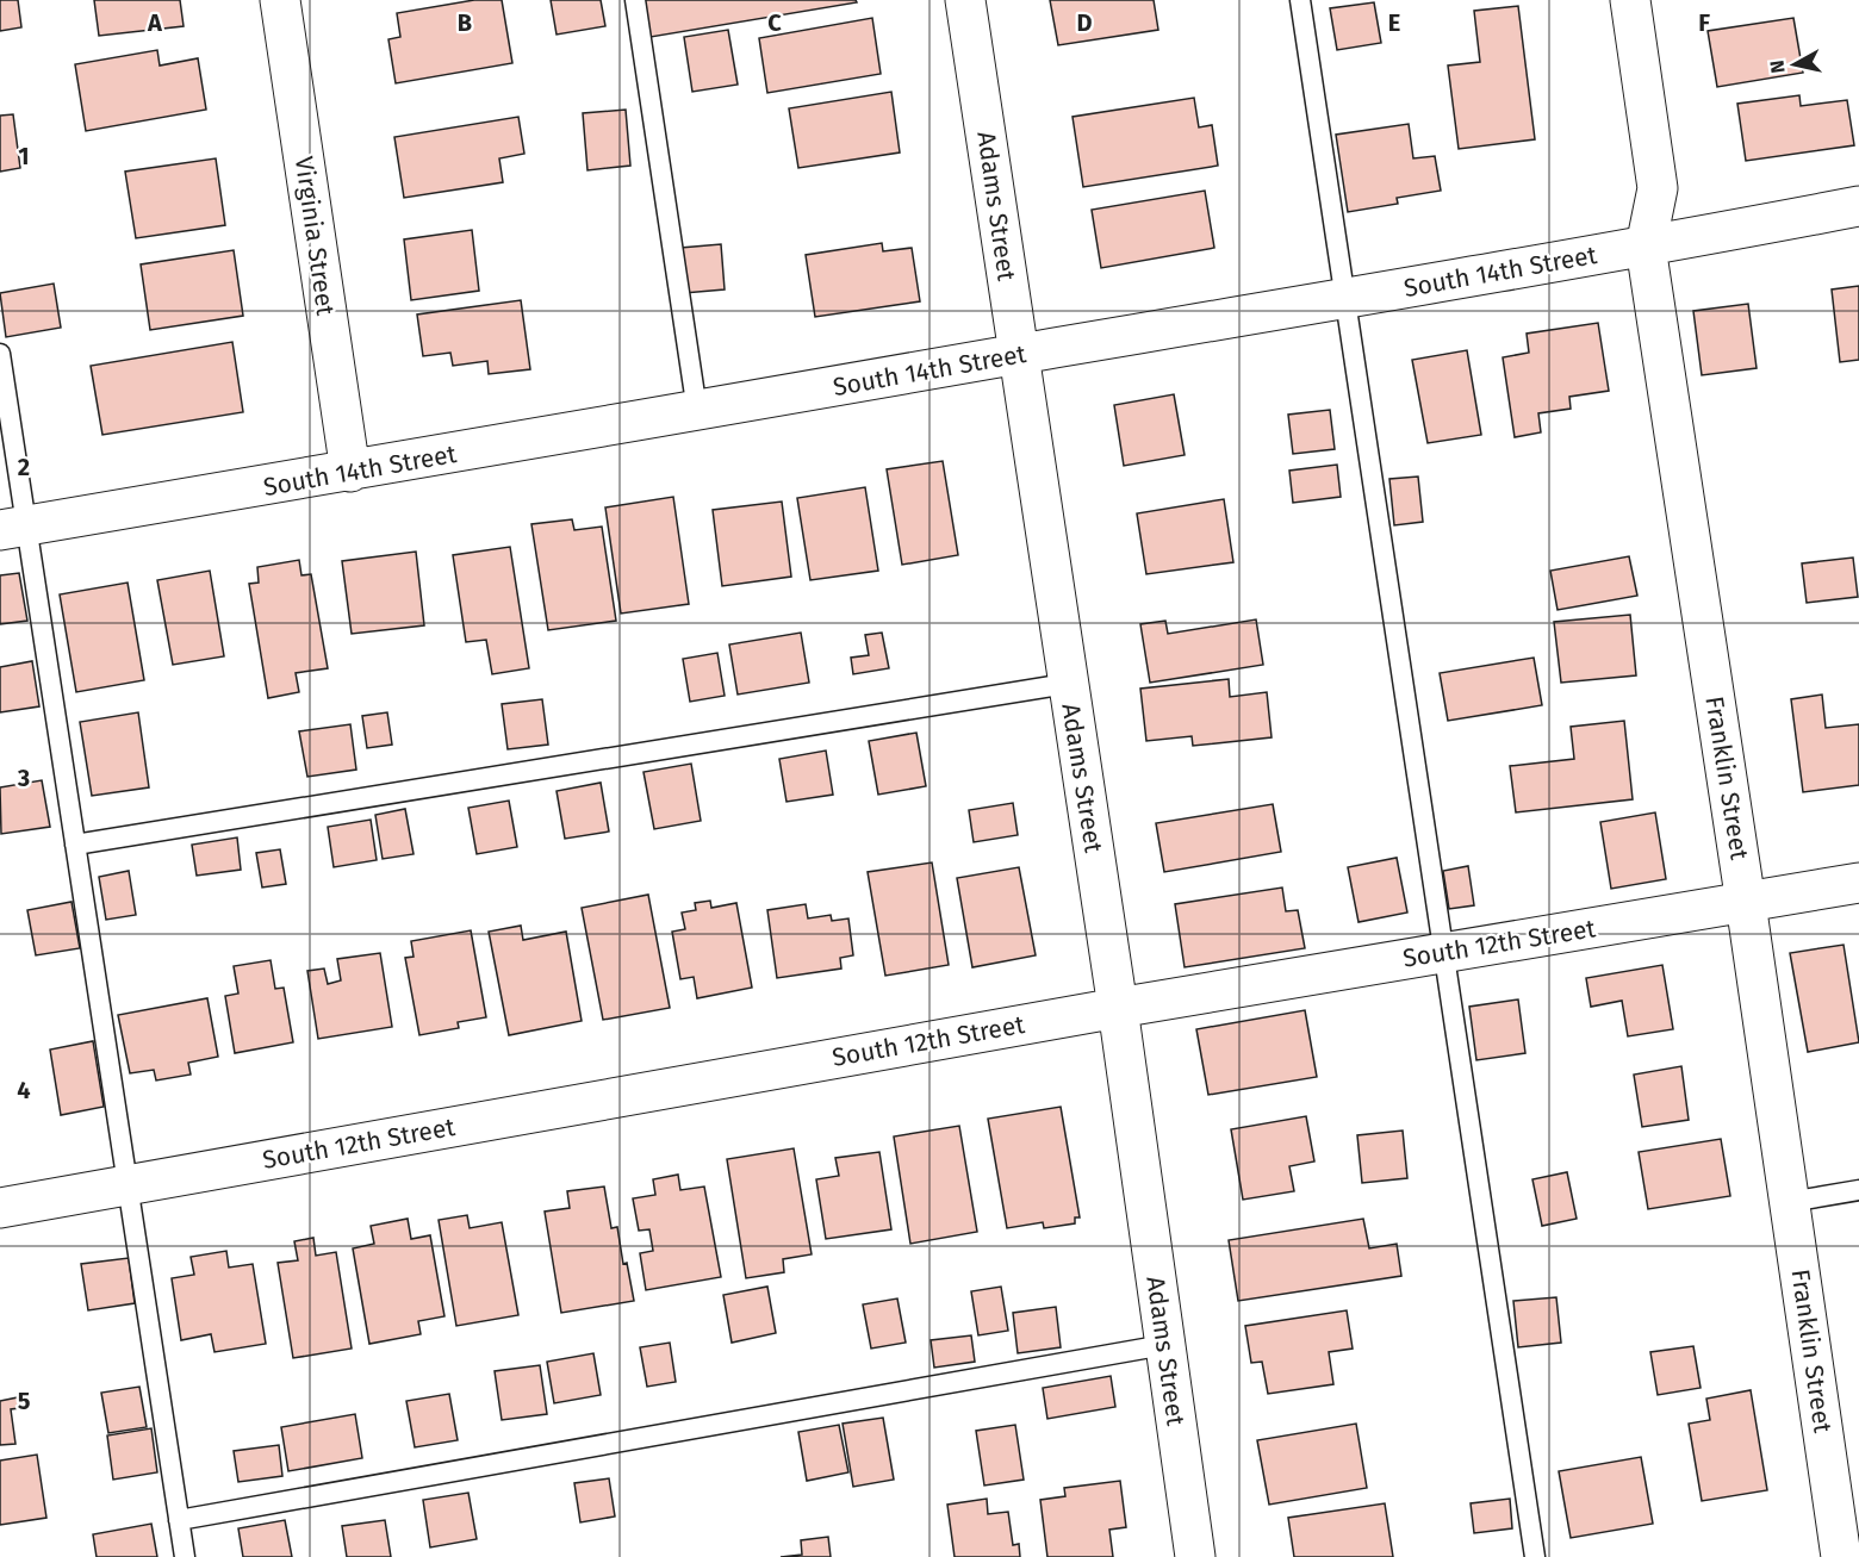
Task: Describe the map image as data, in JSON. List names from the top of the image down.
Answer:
{
  "streets": {
    "street": [
      "Adams Street",
      "Virginia Street",
      "South 14th Street",
      "Franklin Street",
      "South 12th Street"
    ]
  },
  "crossings": [
    ["Adams Street", "South 14th Street"],
    ["Adams Street", "South 12th Street"],
    ["Virginia Street", "South 14th Street"],
    ["South 14th Street", "Franklin Street"],
    ["Franklin Street", "South 12th Street"]
  ],
  "north": "left",
  "grid": {
    "columns": [
      "A",
      "B",
      "C",
      "D",
      "E",
      "F"
    ],
    "rows": [
      "1",
      "2",
      "3",
      "4",
      "5"
    ]
  }
}
